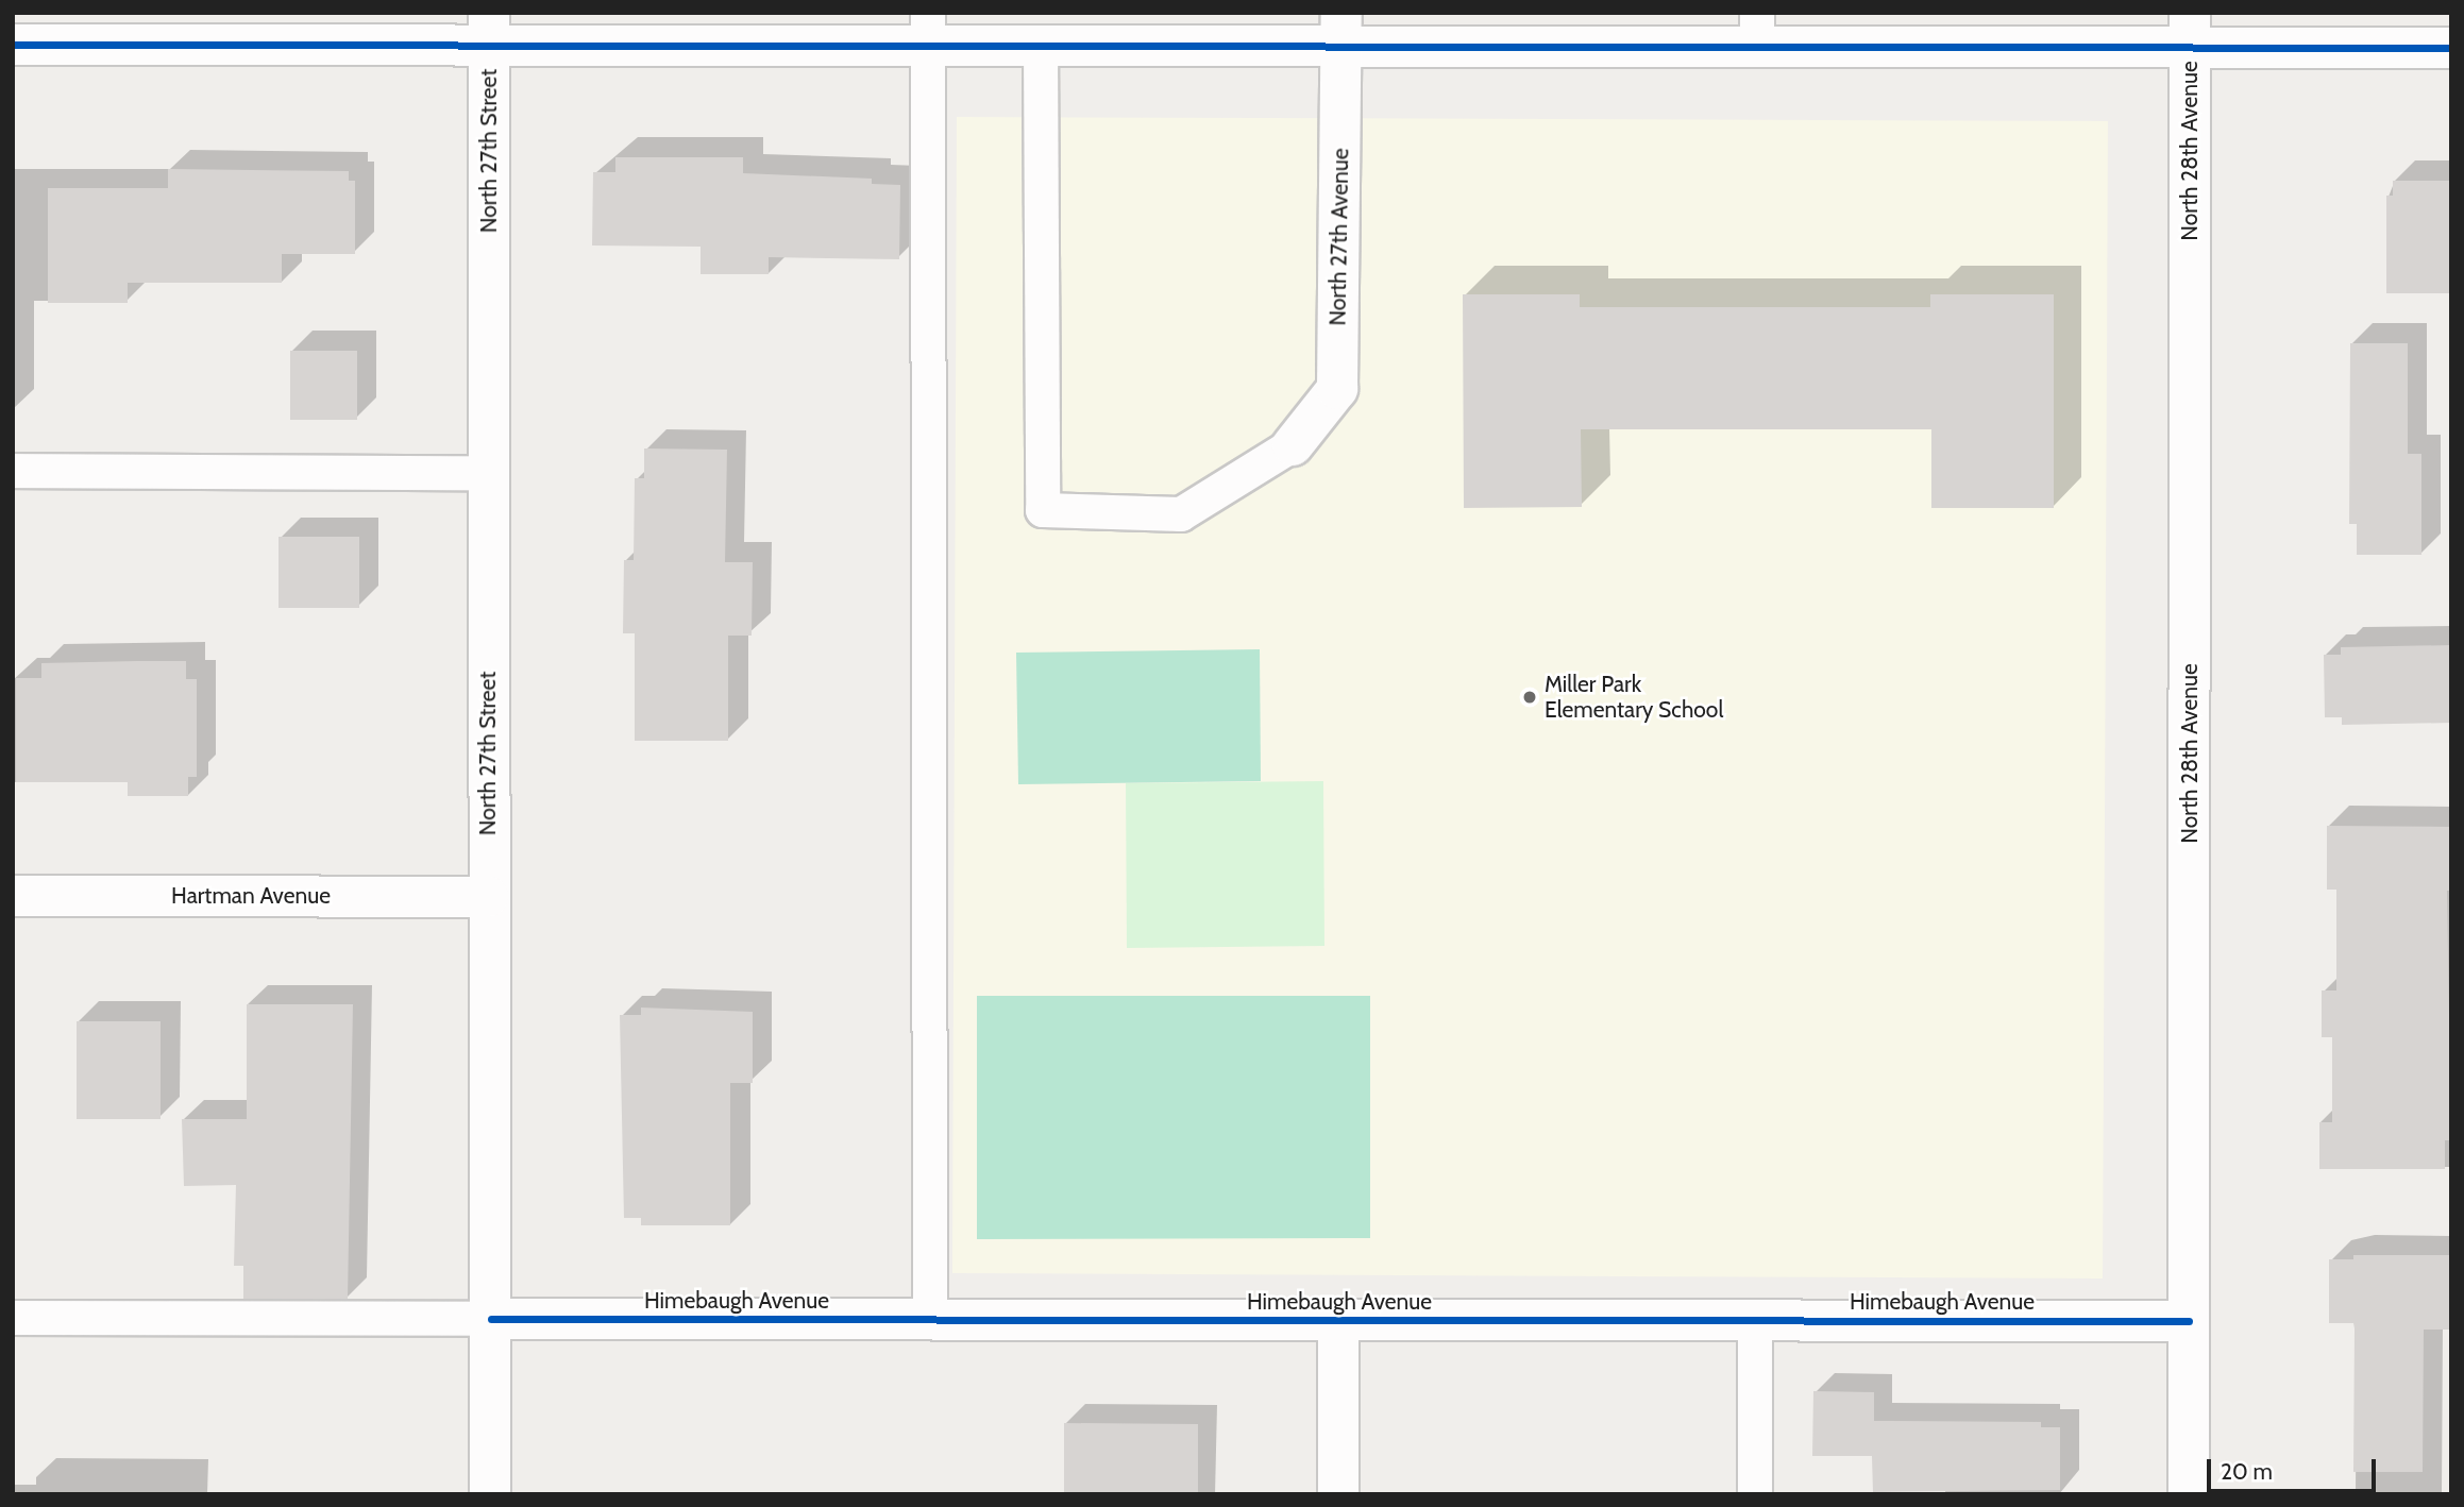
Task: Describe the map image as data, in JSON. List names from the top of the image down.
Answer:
{
  "streets": {
    "street": [
      "North 27th Street",
      "North 28th Avenue",
      "North 27th Avenue",
      "Hartman Avenue",
      "Himebaugh Avenue"
    ]
  },
  "crossings": [
    ["North 27th Street", "Hartman Avenue"],
    ["North 27th Street", "Himebaugh Avenue"],
    ["North 28th Avenue", "Himebaugh Avenue"]
  ],
  "places": ["Miller Park Elementary School"],
  "scale_bar": "20 m"
}
